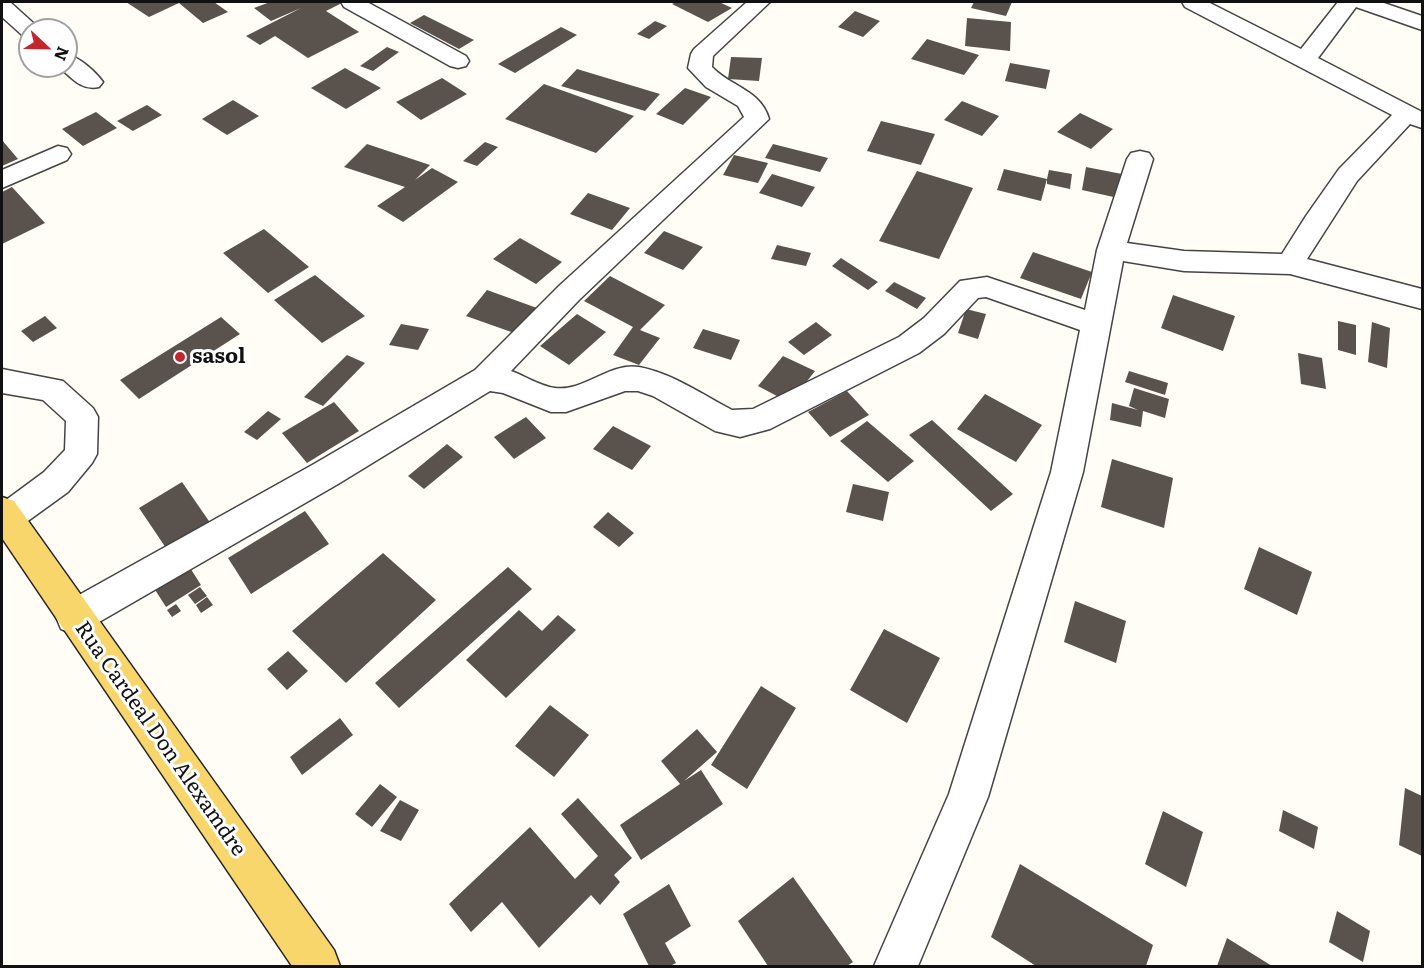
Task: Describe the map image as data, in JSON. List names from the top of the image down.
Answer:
{
  "streets": {
    "main road": ["Rua Cardeal Don Alexamdre"]
  },
  "places": ["sasol"],
  "north": "right"
}
